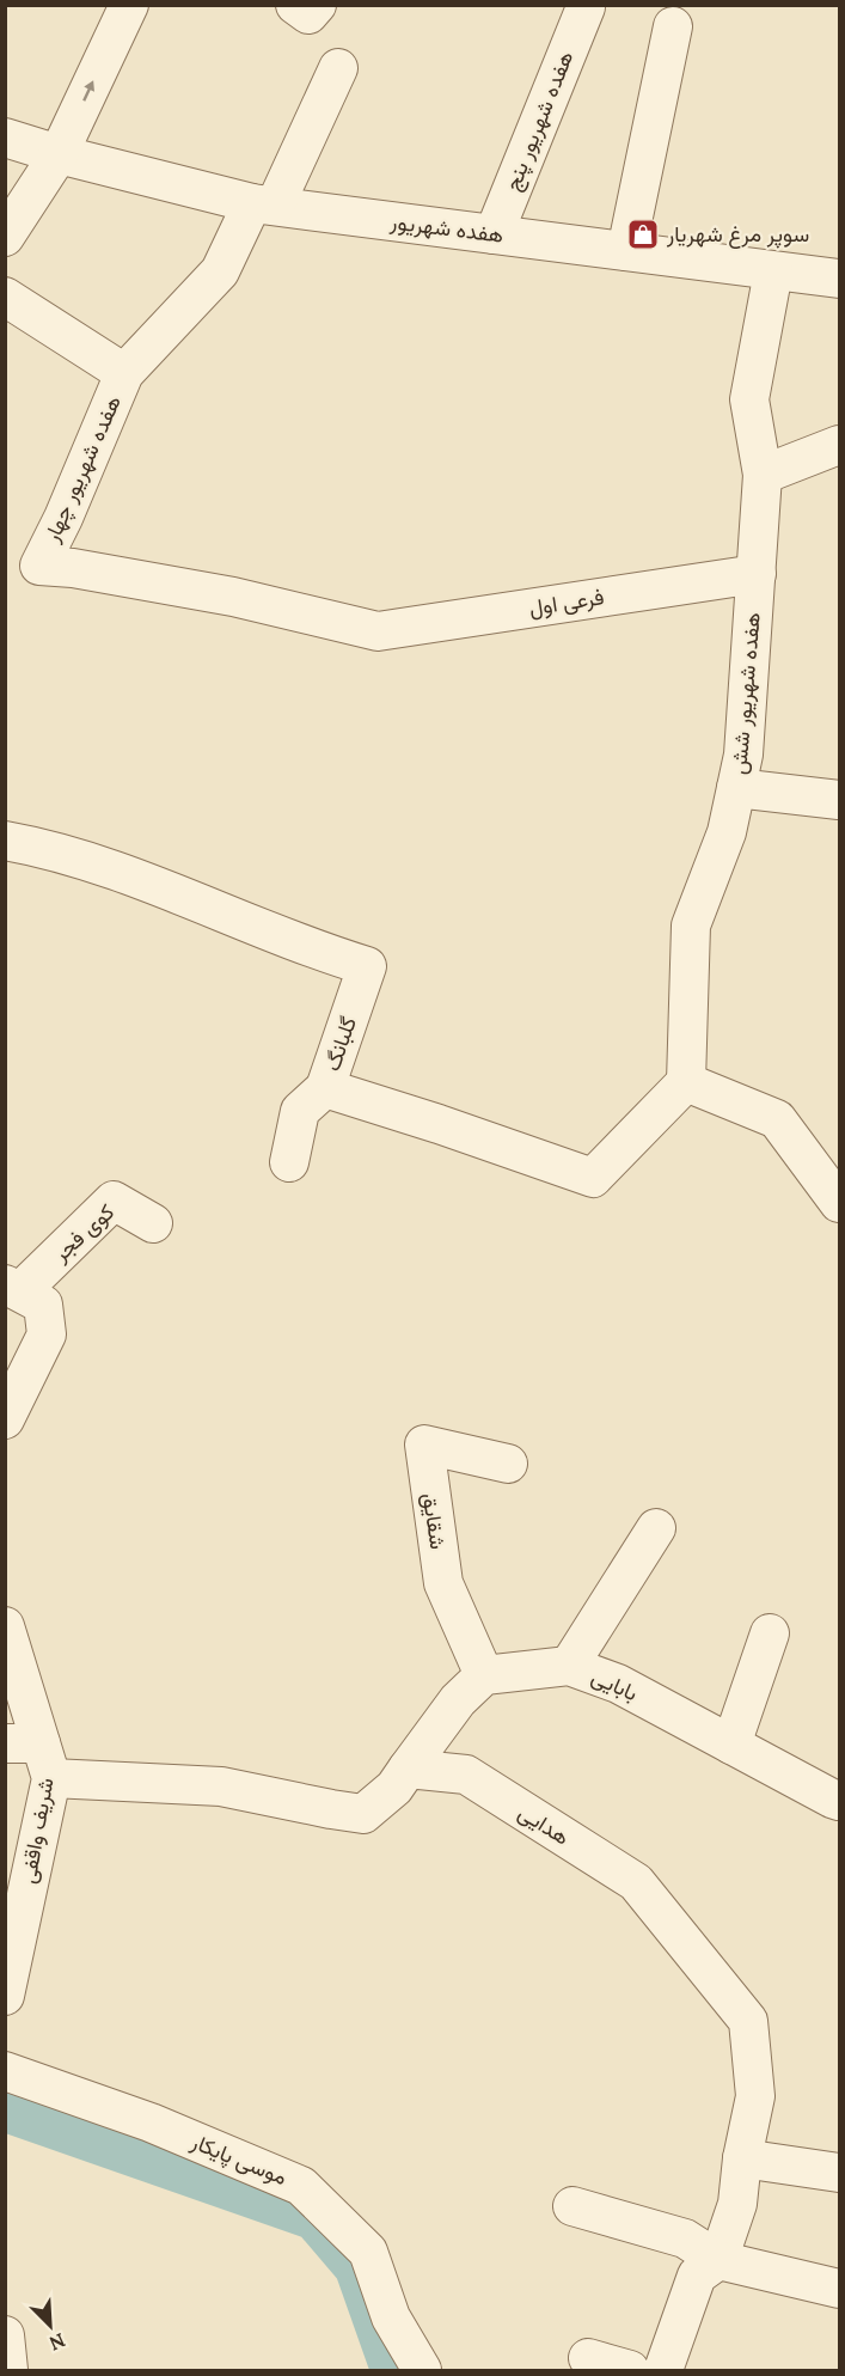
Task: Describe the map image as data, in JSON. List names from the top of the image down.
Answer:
{
  "streets": {
    "street": [
      "هفده شهریور پنج",
      "هفده شهریور",
      "هفده شهریور چهار",
      "فرعی اول",
      "هفده شهریور شش",
      "گلبانگ",
      "کوی فجر",
      "شقایق",
      "بابایی",
      "هدایی",
      "شریف واقفی",
      "موسی پایکار"
    ]
  },
  "crossings": [
    ["هفده شهریور پنج", "هفده شهریور"],
    ["هفده شهریور", "هفده شهریور چهار"],
    ["هفده شهریور", "هفده شهریور شش"],
    ["هفده شهریور چهار", "فرعی اول"],
    ["فرعی اول", "هفده شهریور شش"],
    ["هفده شهریور شش", "گلبانگ"],
    ["شقایق", "بابایی"]
  ],
  "places": {
    "shop": ["سوپر مرغ شهریار"]
  },
  "north": "bottom right"
}
